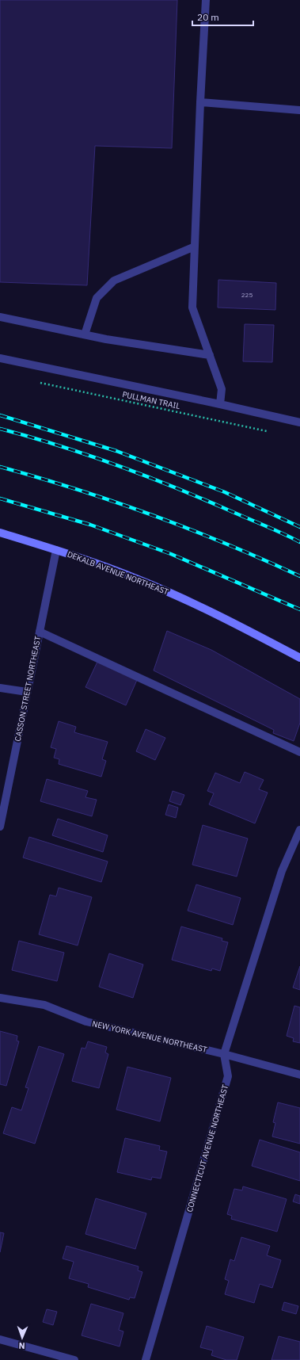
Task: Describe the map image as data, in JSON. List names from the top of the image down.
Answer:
{
  "streets": {
    "main road": ["DEKALB AVENUE NORTHEAST"],
    "street": ["CASSON STREET NORTHEAST", "NEW YORK AVENUE NORTHEAST", "CONNECTICUT AVENUE NORTHEAST"],
    "path": ["PULLMAN TRAIL"]
  },
  "crossings": [
    ["DEKALB AVENUE NORTHEAST", "CASSON STREET NORTHEAST"],
    ["NEW YORK AVENUE NORTHEAST", "CONNECTICUT AVENUE NORTHEAST"]
  ],
  "house_numbers": ["225"],
  "scale_bar": "20 m",
  "north": "bottom"
}
